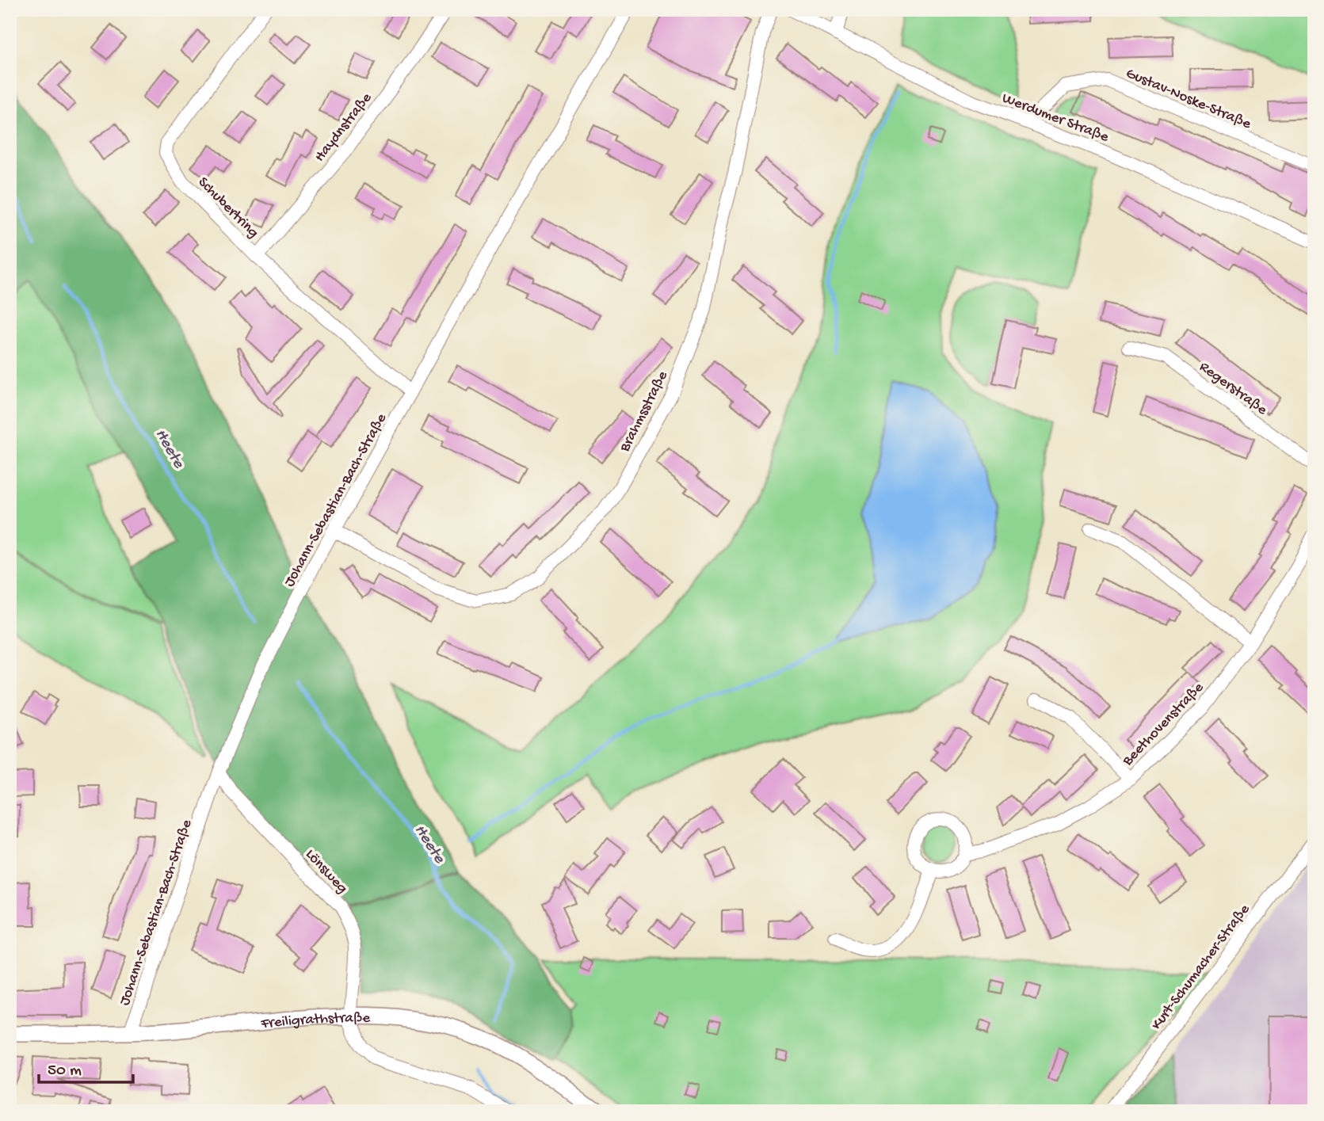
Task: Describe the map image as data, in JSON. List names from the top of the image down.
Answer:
{
  "streets": {
    "main road": ["Freiligrathstraße"],
    "street": [
      "Gustav-Noske-Straße",
      "Werdumer Straße",
      "Haydnstraße",
      "Schubertring",
      "Regerstraße",
      "Brahmsstraße",
      "Johann-Sebastian-Bach-Straße",
      "Beethovenstraße",
      "Lönsweg",
      "Kurt-Schumacher-Straße"
    ]
  },
  "crossings": [
    ["Gustav-Noske-Straße", "Werdumer Straße"],
    ["Haydnstraße", "Schubertring"],
    ["Schubertring", "Johann-Sebastian-Bach-Straße"],
    ["Brahmsstraße", "Johann-Sebastian-Bach-Straße"],
    ["Johann-Sebastian-Bach-Straße", "Lönsweg"],
    ["Johann-Sebastian-Bach-Straße", "Freiligrathstraße"],
    ["Lönsweg", "Freiligrathstraße"]
  ],
  "water": ["Heete"],
  "scale_bar": "50 m"
}
